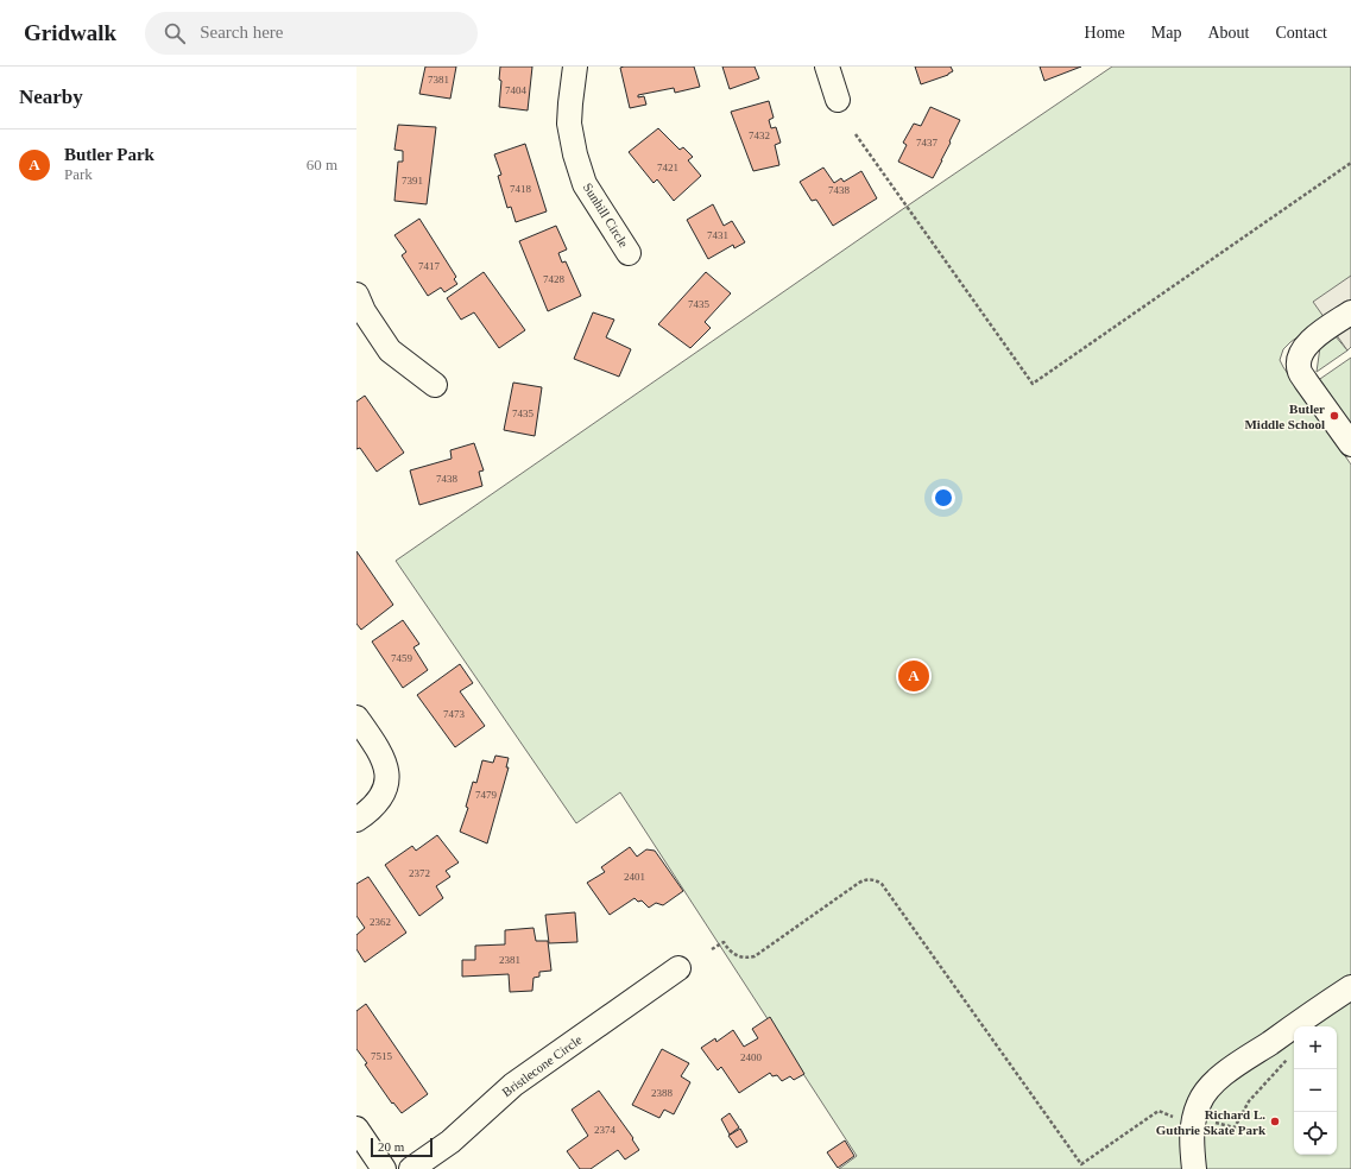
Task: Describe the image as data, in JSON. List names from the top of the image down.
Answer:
{
  "streets": {
    "street": ["Sunhill Circle", "Bristlecone Circle"]
  },
  "places": ["Butler Middle School", "Richard L. Guthrie Skate Park"],
  "house_numbers": [
    "7381",
    "7404",
    "7432",
    "7437",
    "7421",
    "7391",
    "7418",
    "7438",
    "7431",
    "7417",
    "7428",
    "7435",
    "7435",
    "7438",
    "7459",
    "7473",
    "7479",
    "2372",
    "2401",
    "2362",
    "2381",
    "7515",
    "2400",
    "2388",
    "2374"
  ],
  "scale_bar": "20 m",
  "page": {
    "header": "Gridwalk",
    "search": "Search here",
    "nav": [
      "Home",
      "Map",
      "About",
      "Contact"
    ],
    "heading": "Nearby",
    "list": [
      {
        "mark": "A",
        "name": "Butler Park",
        "note": "Park",
        "value": "60 m"
      }
    ],
    "pins": "A",
    "map_buttons": ["+", "−"],
    "scale": "20 m"
  }
}
